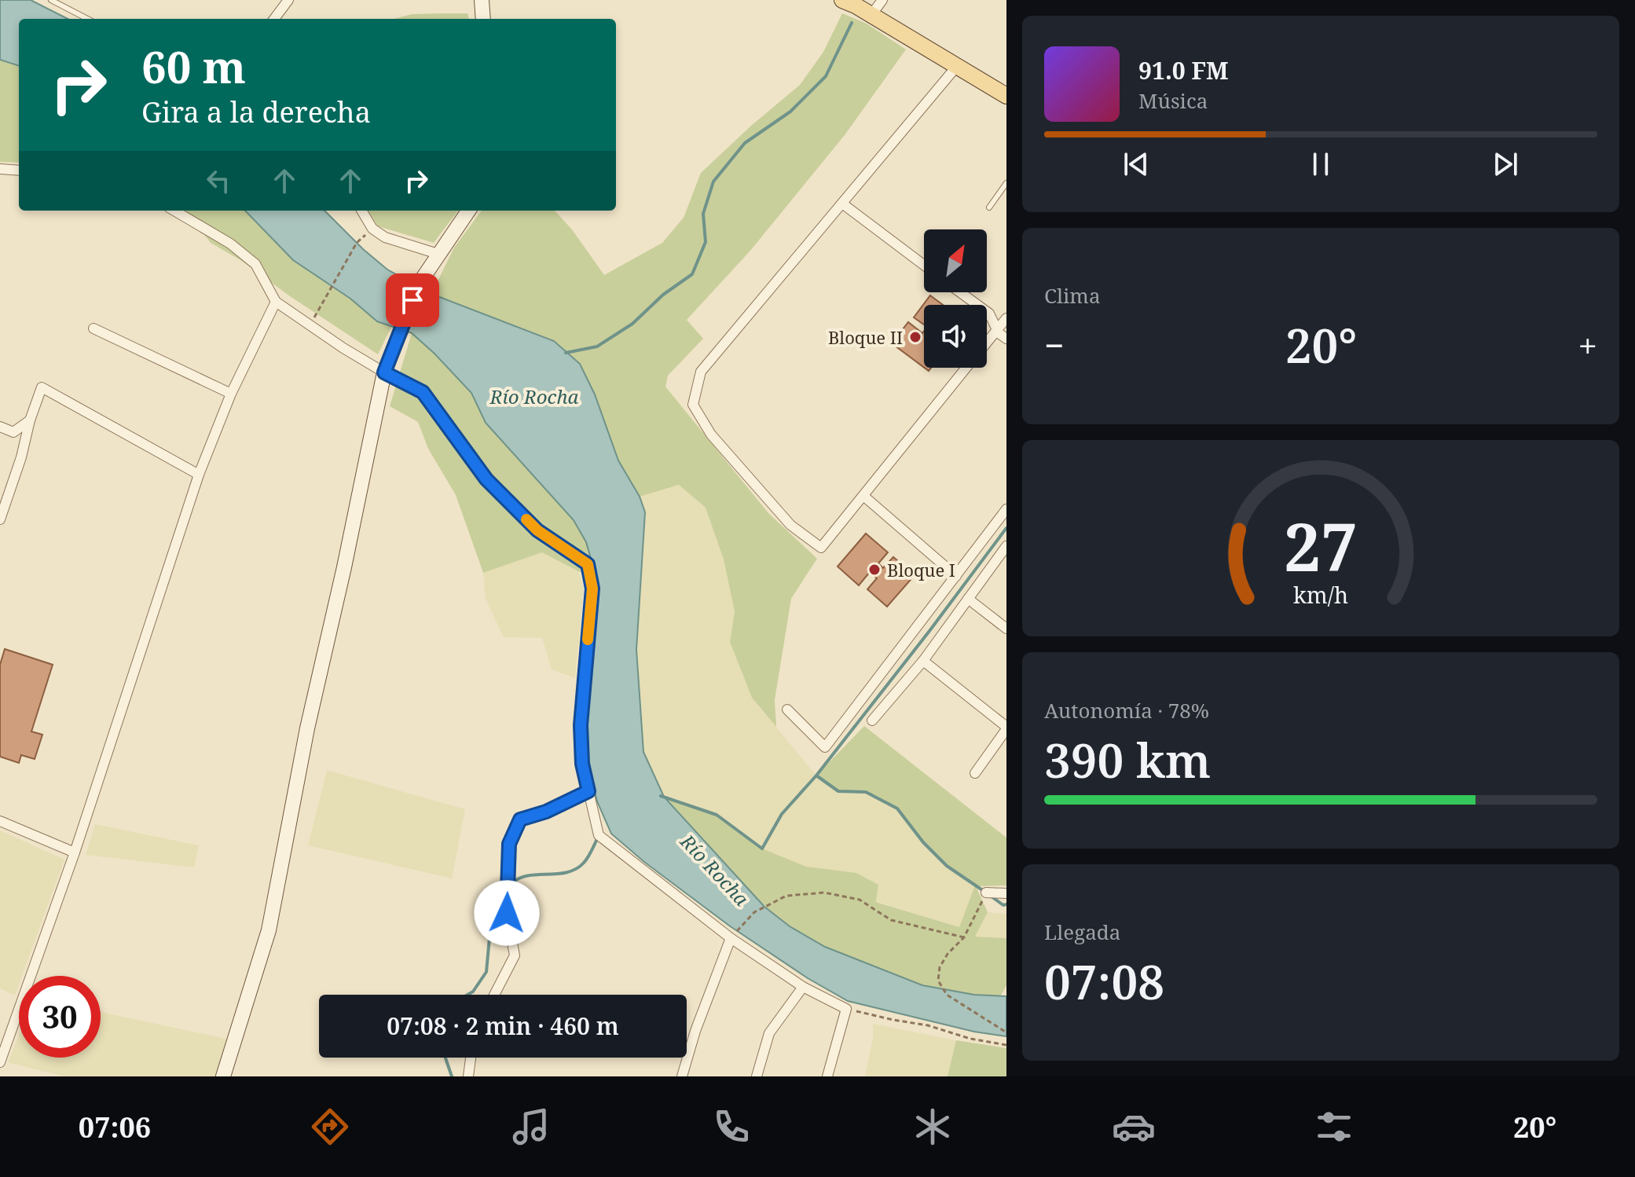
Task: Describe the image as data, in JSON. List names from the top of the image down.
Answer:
{
  "water": ["Río Rocha"],
  "places": ["Bloque II", "Bloque I"],
  "north": "top right",
  "page": {
    "turn": ["60 m", "Gira a la derecha"],
    "song": ["91.0 FM", "Música"],
    "tile": [
      "Clima",
      ["Autonomía · 78%", "390 km"],
      ["Llegada", "07:08"]
    ],
    "heat": ["−", "20°", "+"],
    "limit": "30",
    "trip": "07:08 · 2 min · 460 m",
    "tabs": ["07:06", "20°"],
    "gauge": ["27", "km/h"]
  }
}
